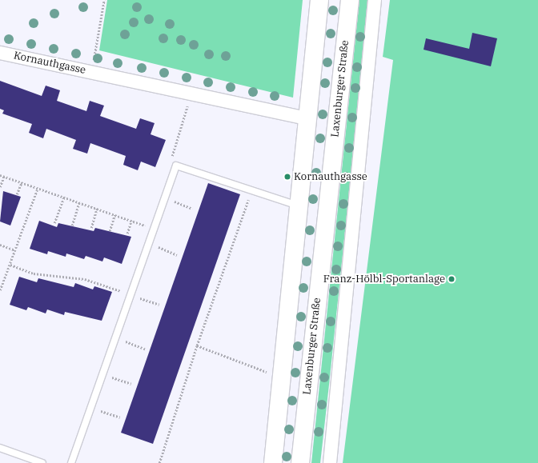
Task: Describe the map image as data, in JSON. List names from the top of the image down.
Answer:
{
  "streets": {
    "main road": ["Laxenburger Straße"],
    "street": ["Kornauthgasse"]
  },
  "places": ["Kornauthgasse", "Franz-Hölbl-Sportanlage"]
}
